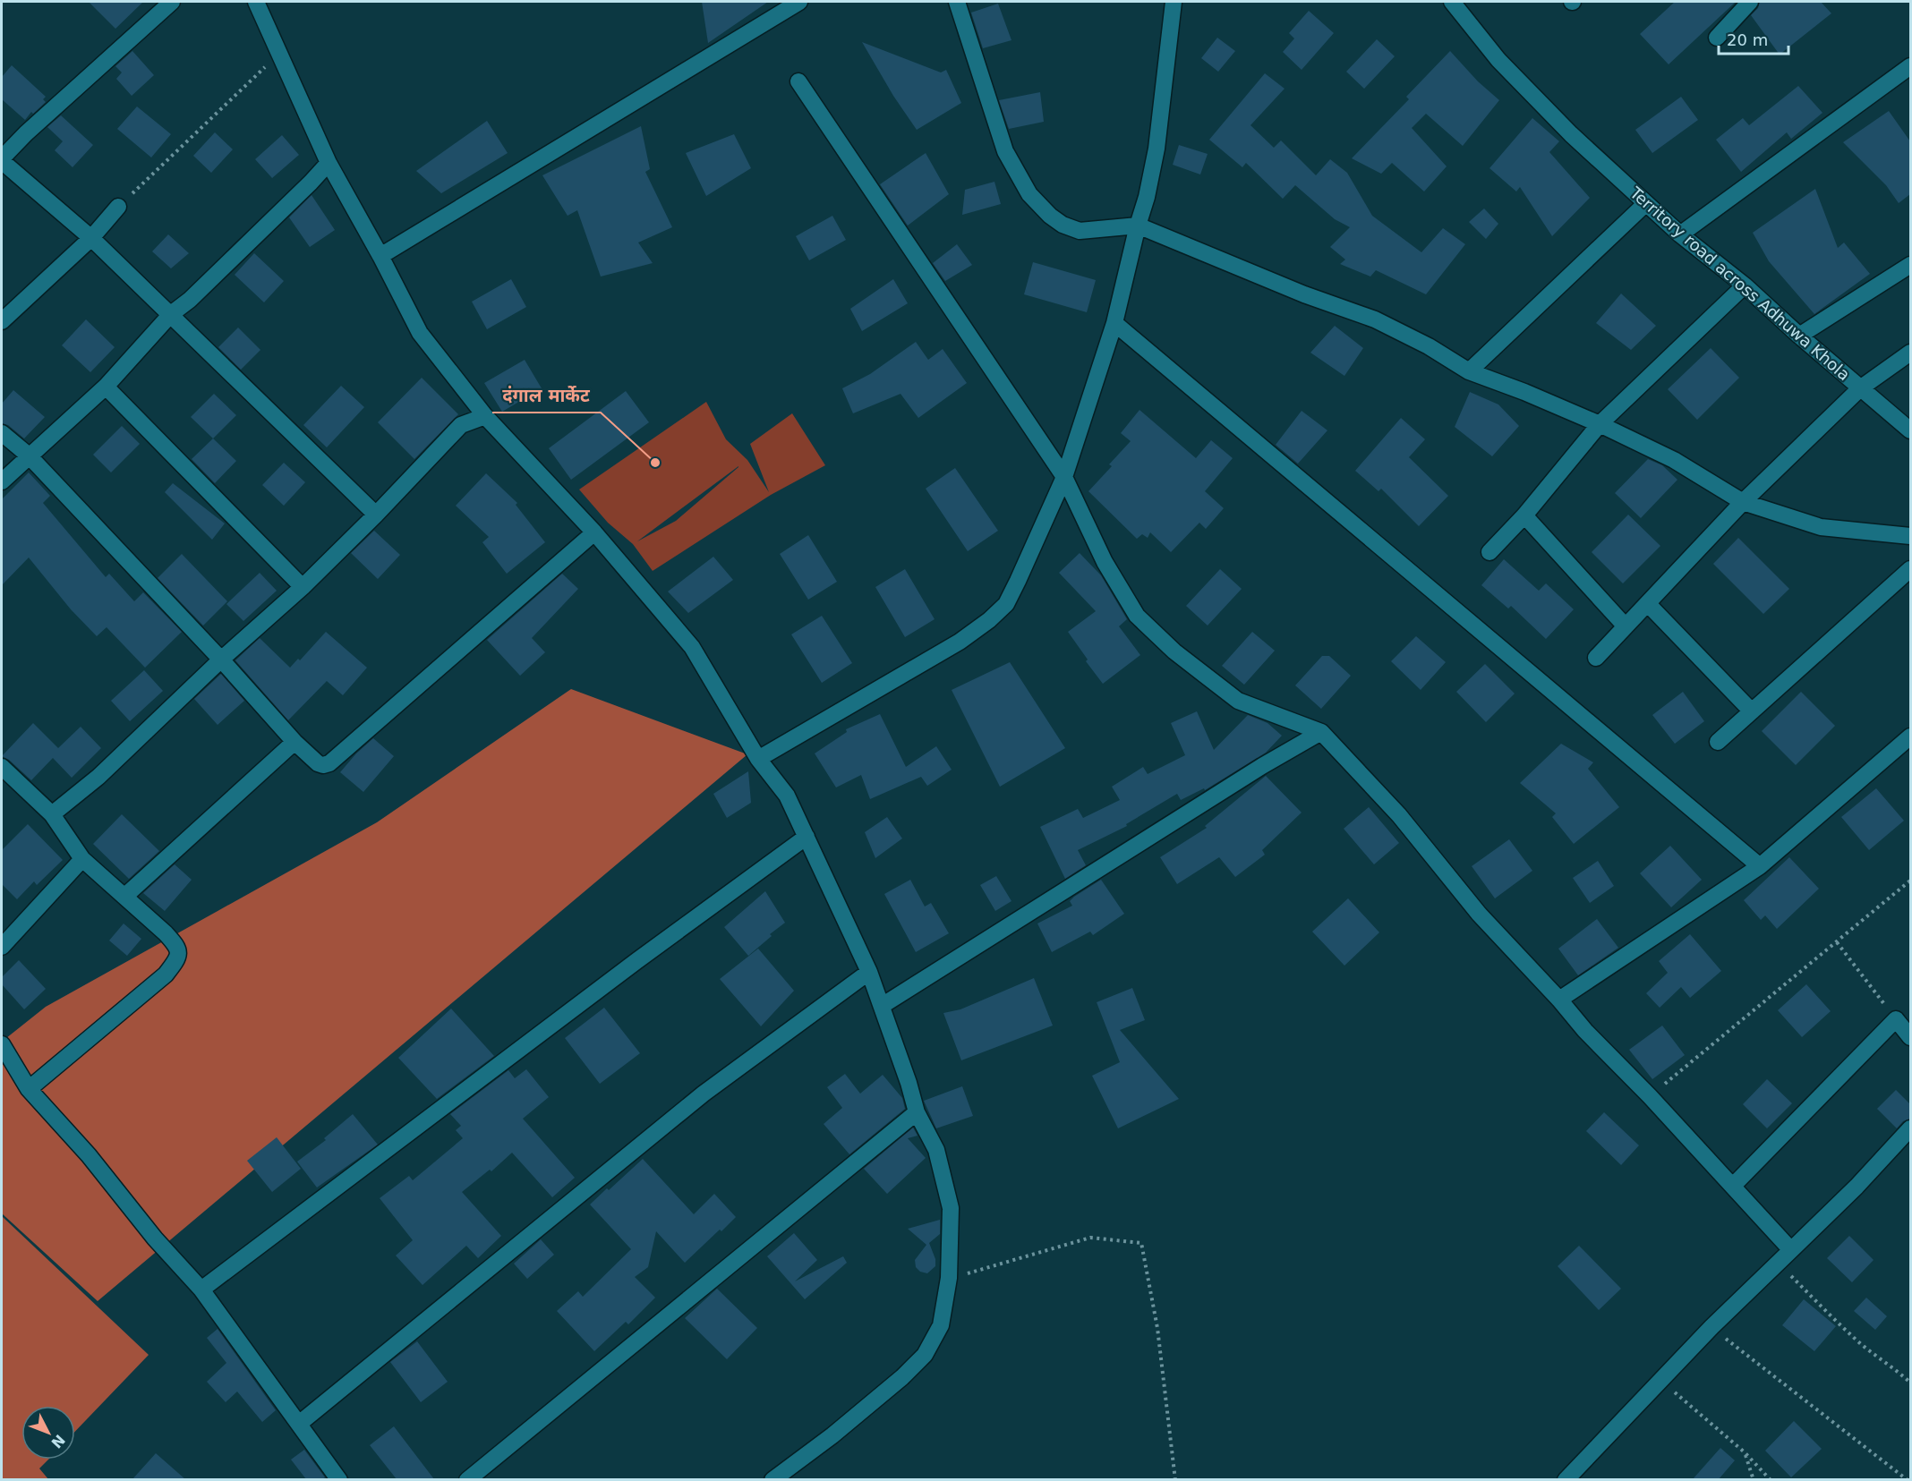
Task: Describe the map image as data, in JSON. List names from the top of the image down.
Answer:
{
  "streets": {
    "street": ["Territory road across Adhuwa Khola"]
  },
  "places": ["दंगाल मार्केट"],
  "scale_bar": "20 m",
  "north": "bottom right"
}
